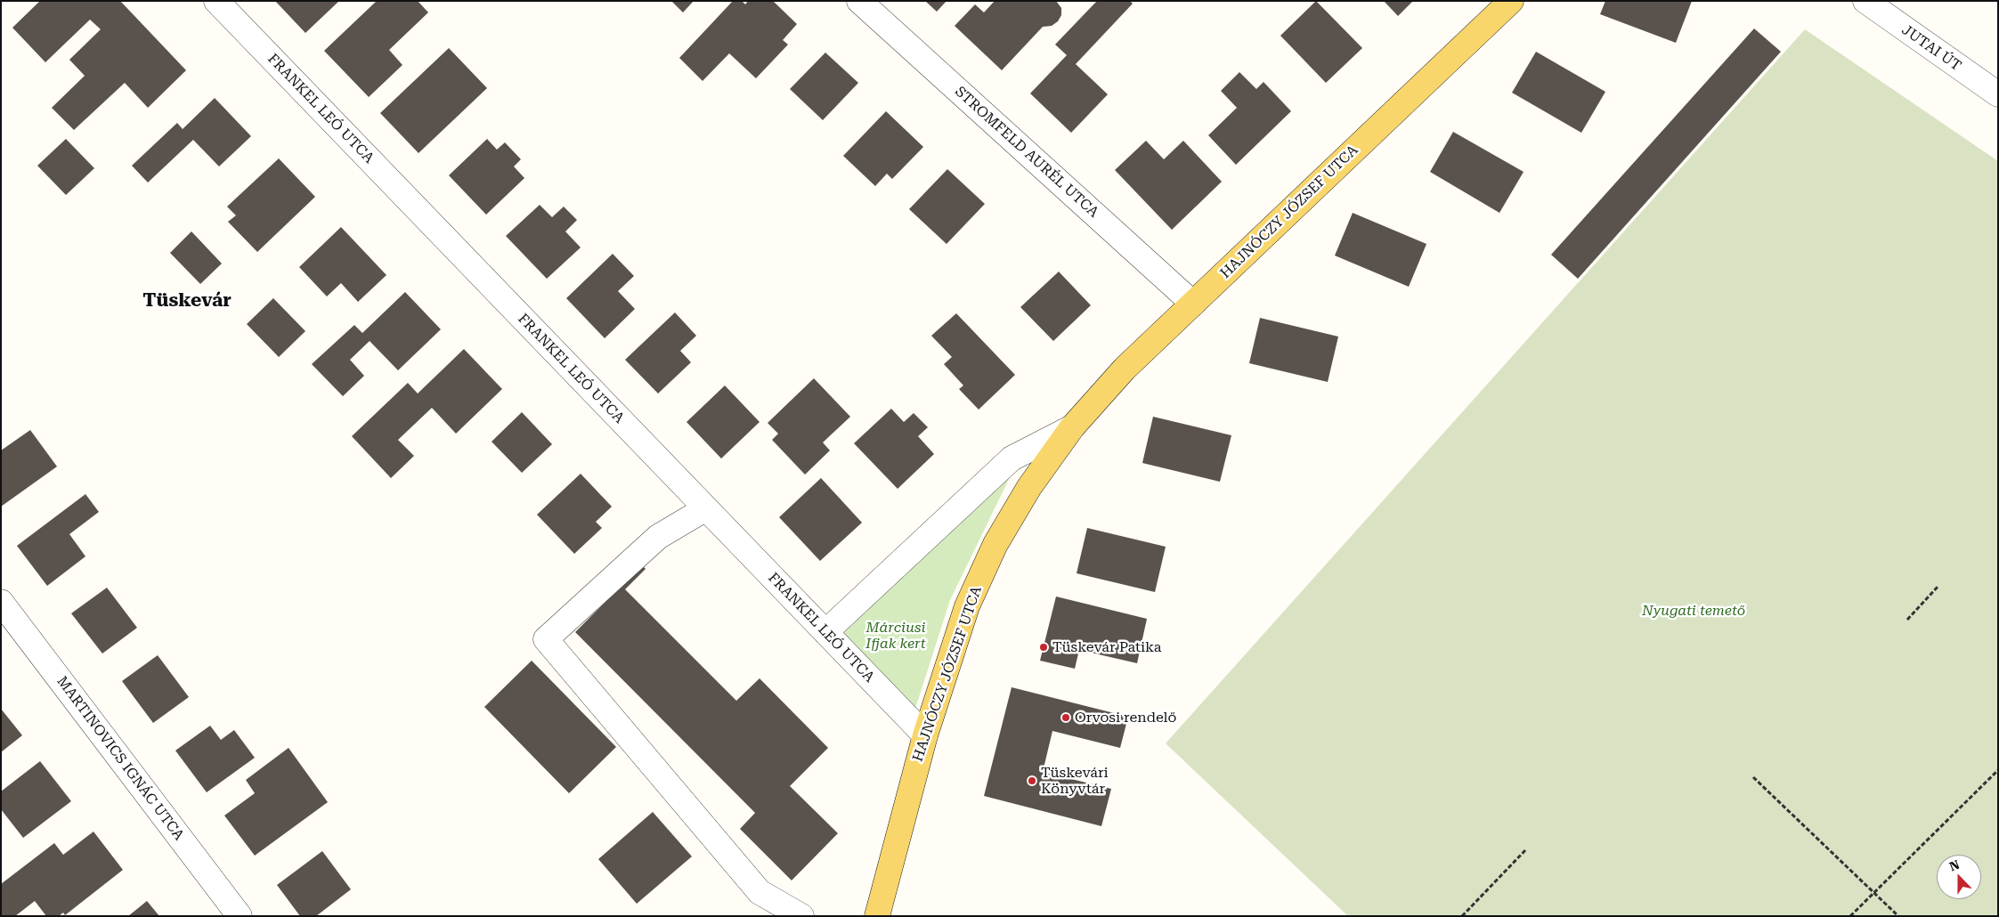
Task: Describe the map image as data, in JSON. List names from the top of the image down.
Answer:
{
  "streets": {
    "main road": ["HAJNÓCZY JÓZSEF UTCA"],
    "street": [
      "JUTAI ÚT",
      "FRANKEL LEÓ UTCA",
      "STROMFELD AURÉL UTCA",
      "MARTINOVICS IGNÁC UTCA"
    ]
  },
  "crossings": [
    ["FRANKEL LEÓ UTCA", "HAJNÓCZY JÓZSEF UTCA"],
    ["STROMFELD AURÉL UTCA", "HAJNÓCZY JÓZSEF UTCA"]
  ],
  "districts": ["Tüskevár"],
  "parks": ["Nyugati temető", "Márciusi Ifjak kert"],
  "places": ["Tüskevár Patika", "Orvosi rendelő", "Tüskevári Könyvtár"],
  "north": "top"
}
